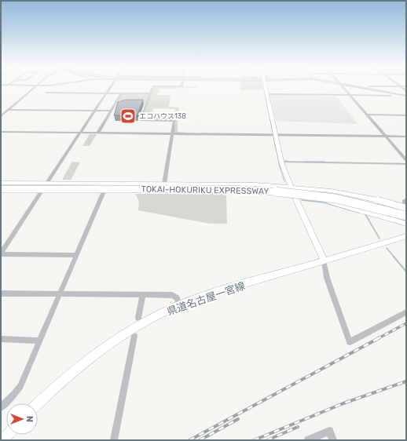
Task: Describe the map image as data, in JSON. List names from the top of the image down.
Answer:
{
  "streets": {
    "highway": ["TOKAI-HOKURIKU EXPRESSWAY"],
    "main road": ["県道名古屋一宮線"]
  },
  "places": {
    "sports": ["エコハウス138"]
  },
  "north": "right"
}
